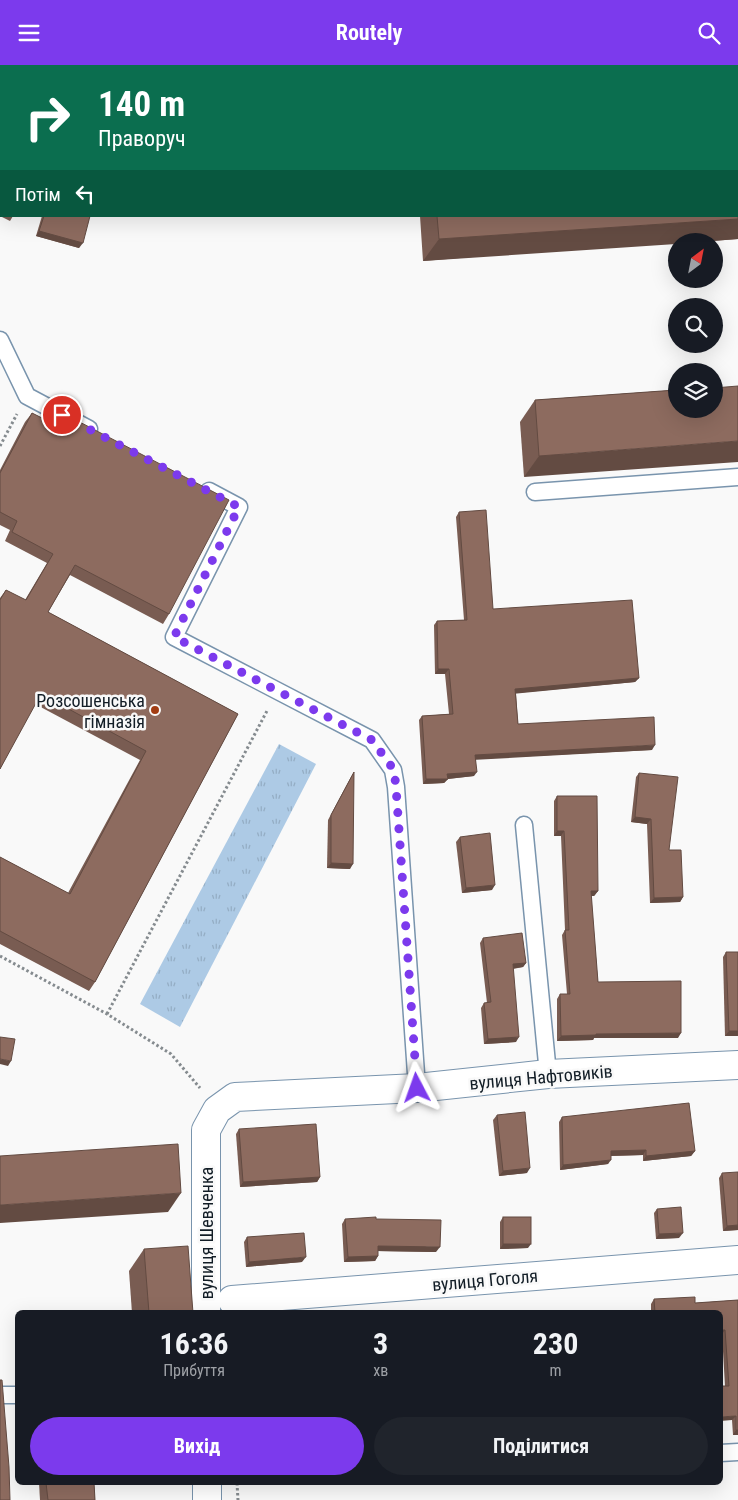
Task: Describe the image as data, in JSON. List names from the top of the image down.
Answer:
{
  "streets": {
    "street": ["вулиця Нафтовиків", "вулиця Шевченка", "вулиця Гоголя"]
  },
  "crossings": [
    ["вулиця Нафтовиків", "вулиця Шевченка"]
  ],
  "places": ["Розсошенська гімназія"],
  "north": "top right",
  "page": {
    "header": "Routely",
    "turn": ["140 m", "Праворуч"],
    "then": "Потім",
    "eta": [
      "16:36",
      "Прибуття",
      "3",
      "хв",
      "230",
      "m"
    ],
    "buttons": ["Вихід", "Поділитися"]
  }
}
